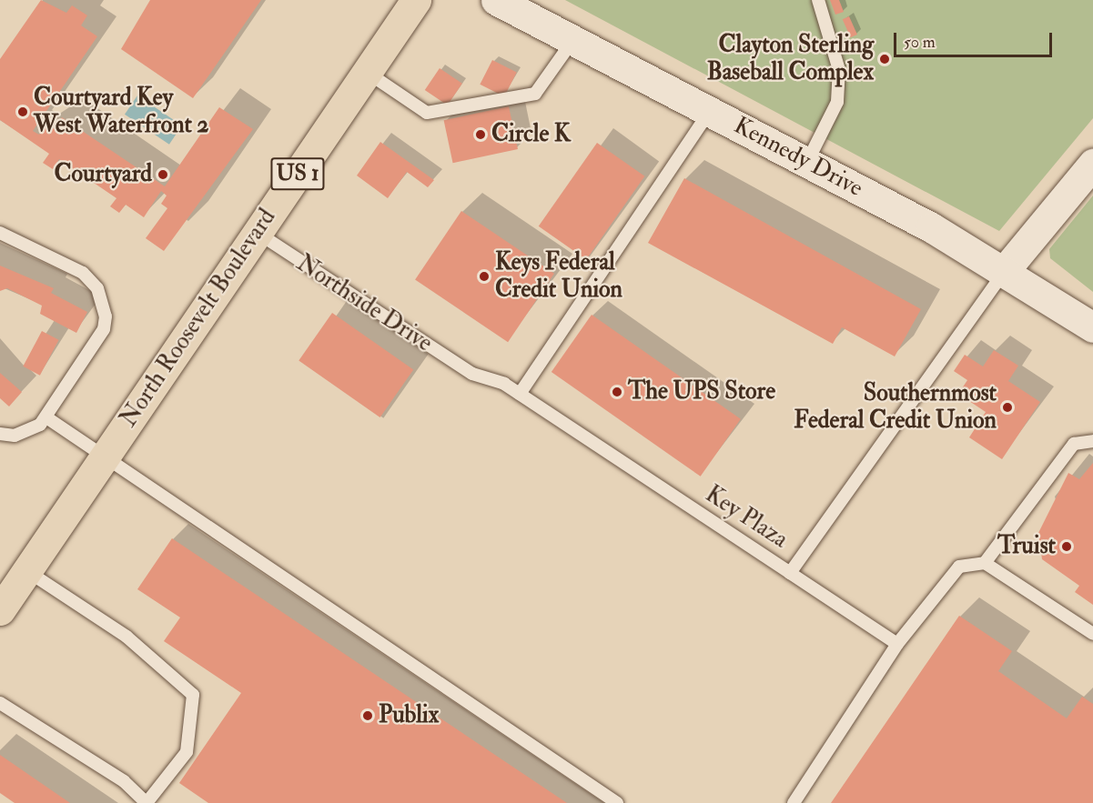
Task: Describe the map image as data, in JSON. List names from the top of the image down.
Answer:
{
  "streets": {
    "main road": ["Kennedy Drive", "US 1", "North Roosevelt Boulevard"],
    "lane": ["Northside Drive", "Key Plaza"]
  },
  "crossings": [
    ["Kennedy Drive", "Key Plaza"],
    ["Northside Drive", "North Roosevelt Boulevard"],
    ["Northside Drive", "Key Plaza"]
  ],
  "places": [
    "Clayton Sterling Baseball Complex",
    "Courtyard Key West Waterfront 2",
    "Circle K",
    "Courtyard",
    "Keys Federal Credit Union",
    "The UPS Store",
    "Southernmost Federal Credit Union",
    "Truist",
    "Publix"
  ],
  "scale_bar": "50 m"
}
